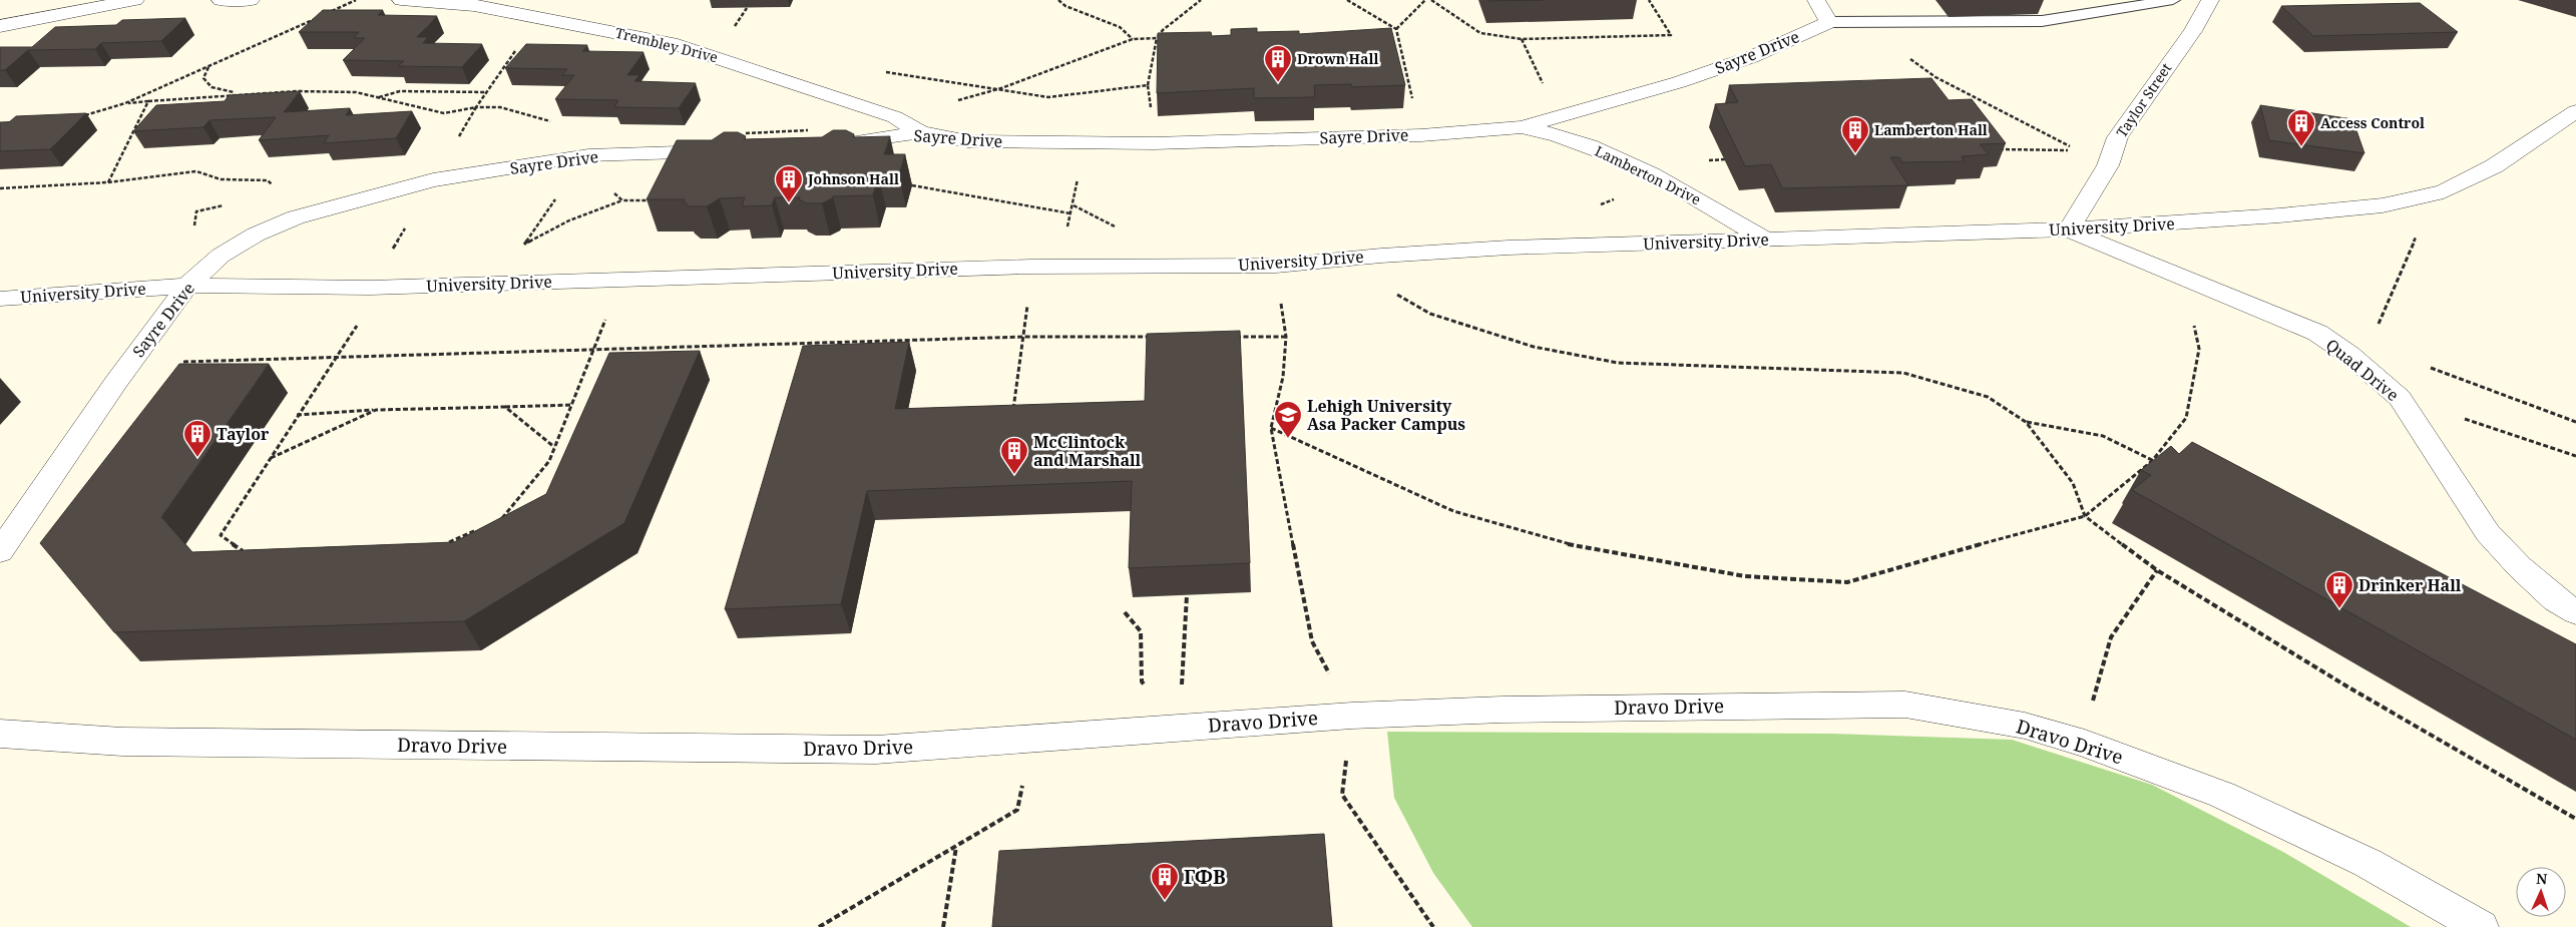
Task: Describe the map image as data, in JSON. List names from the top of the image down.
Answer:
{
  "streets": {
    "street": [
      "Trembley Drive",
      "Sayre Drive",
      "Taylor Street",
      "Lamberton Drive",
      "University Drive",
      "Quad Drive",
      "Dravo Drive"
    ]
  },
  "crossings": [
    ["Trembley Drive", "Sayre Drive"],
    ["Sayre Drive", "Lamberton Drive"],
    ["Sayre Drive", "University Drive"],
    ["Taylor Street", "University Drive"],
    ["Taylor Street", "Quad Drive"],
    ["Lamberton Drive", "University Drive"],
    ["University Drive", "Quad Drive"]
  ],
  "places": {
    "building": [
      "Drown Hall",
      "Access Control",
      "Lamberton Hall",
      "Johnson Hall",
      "Taylor",
      "McClintock and Marshall",
      "Drinker Hall",
      "ΓΦΒ"
    ],
    "school or university": ["Lehigh University Asa Packer Campus"]
  },
  "north": "top"
}
